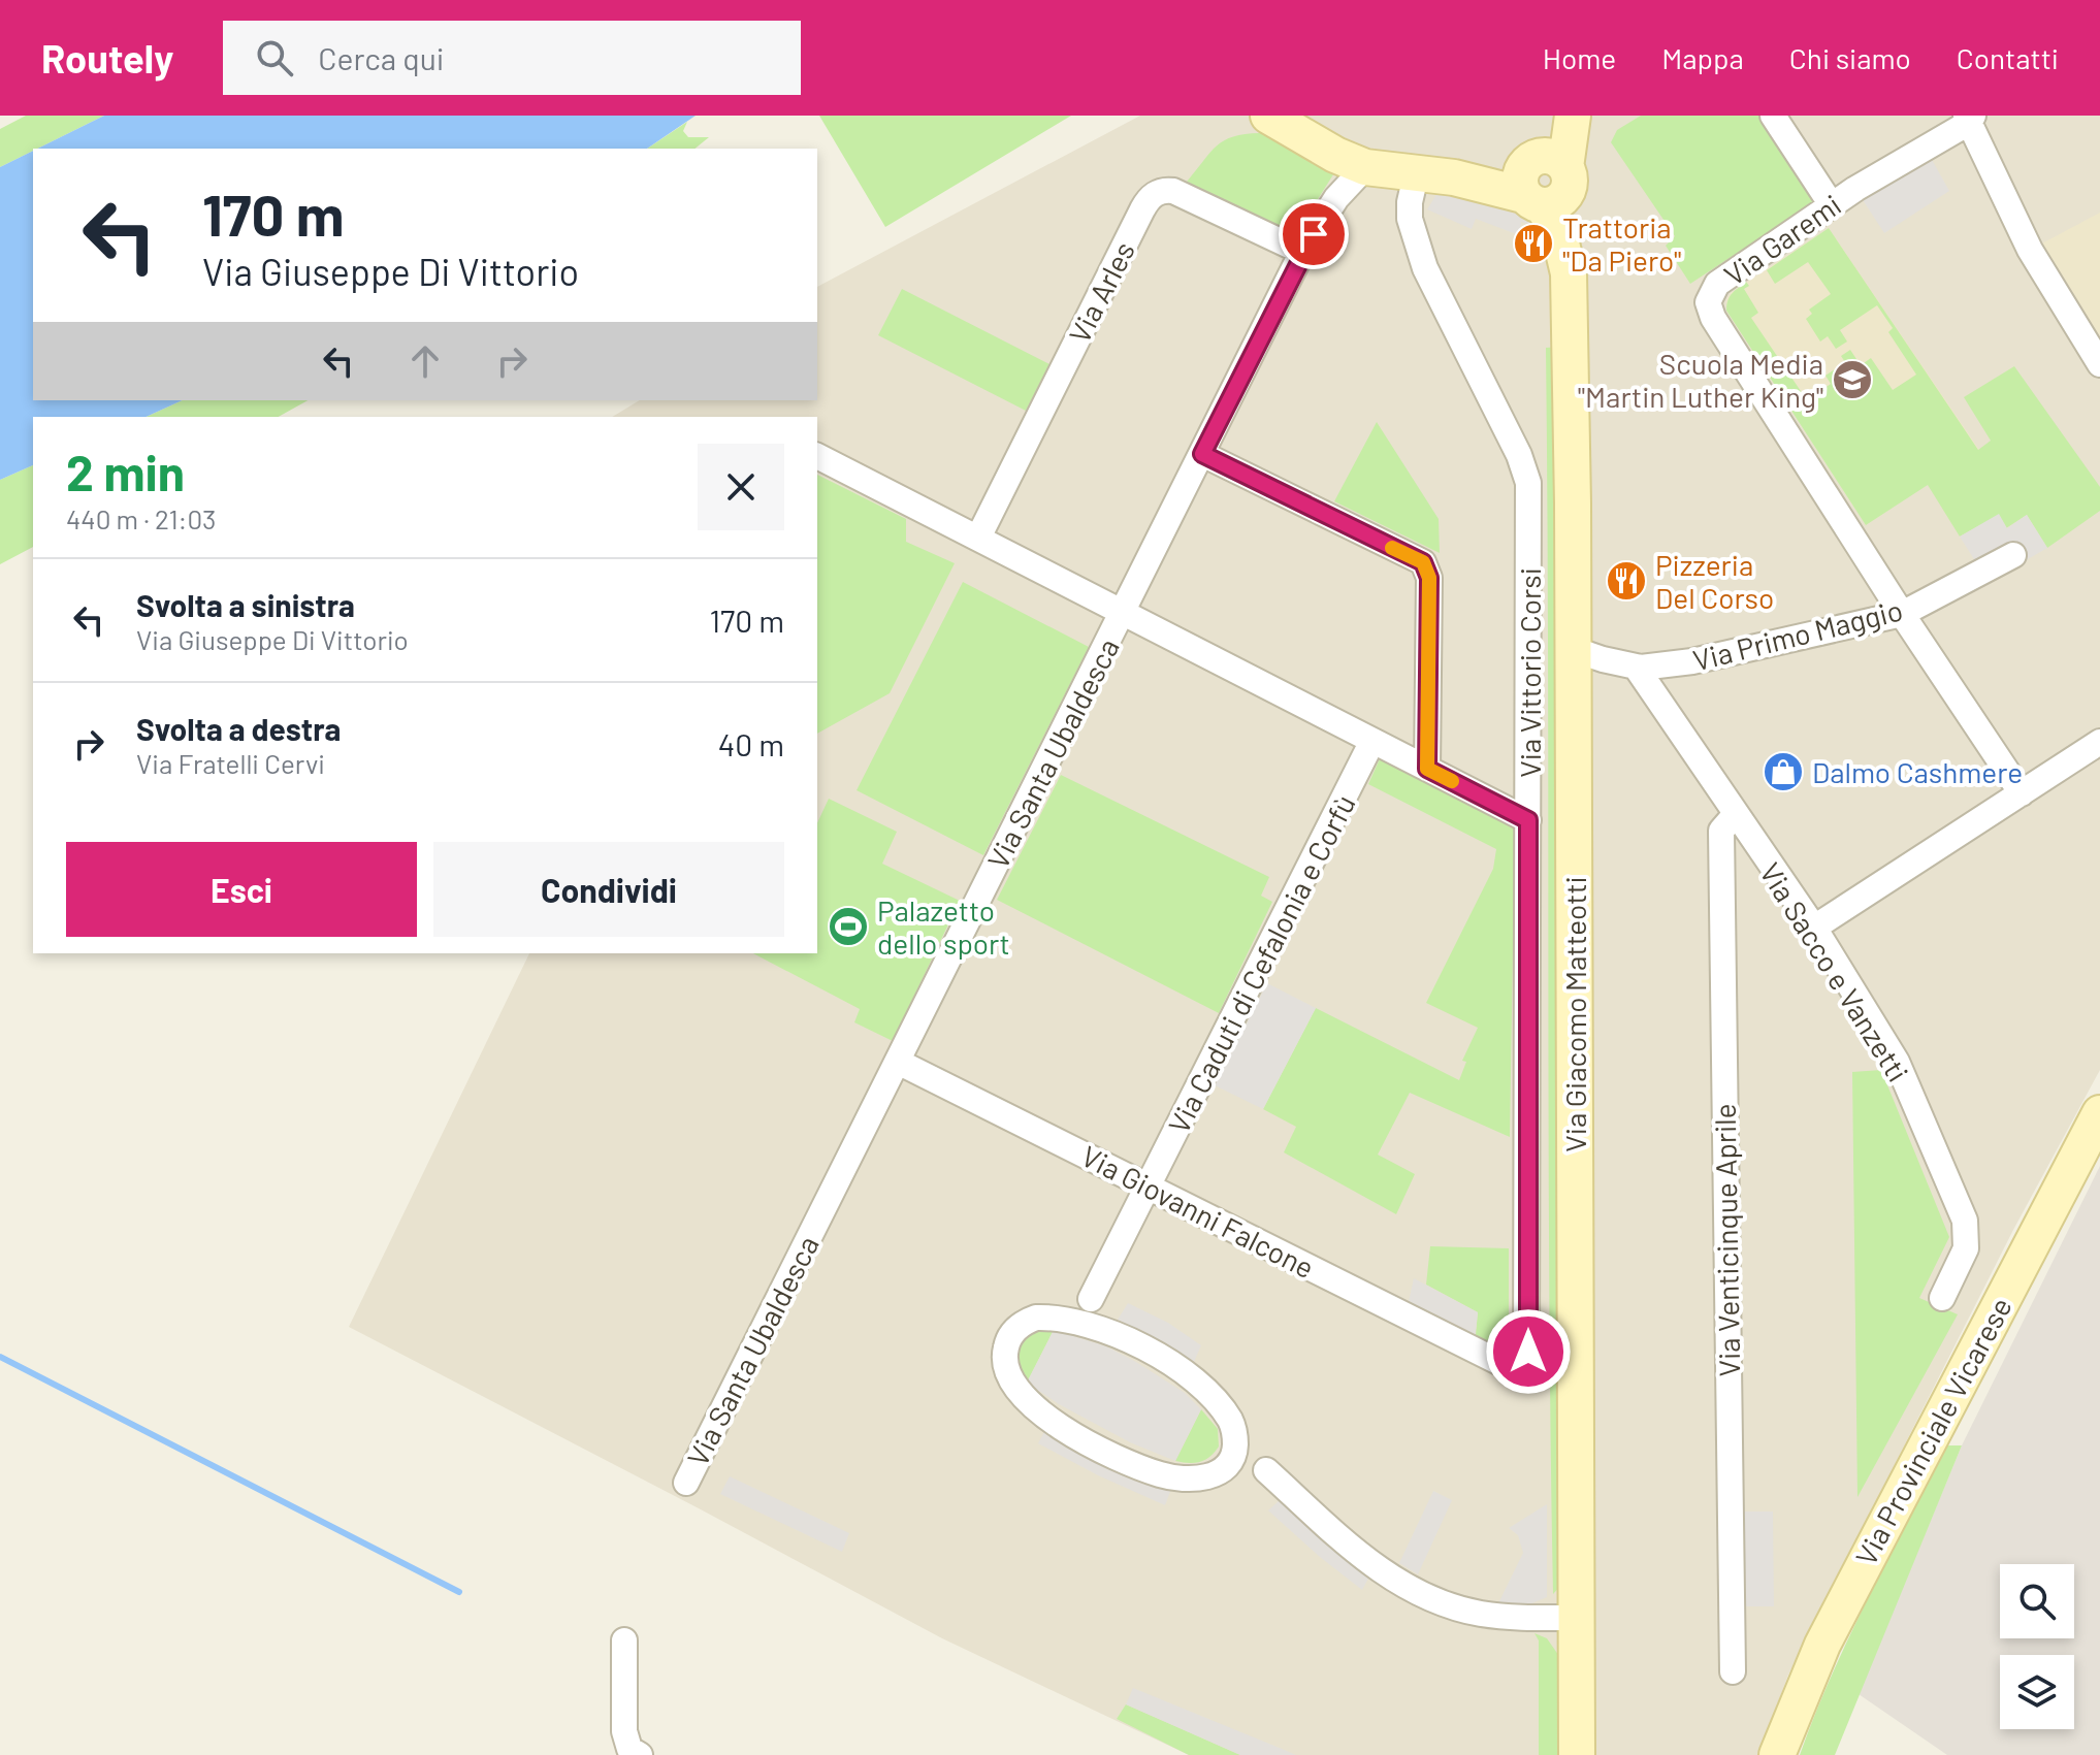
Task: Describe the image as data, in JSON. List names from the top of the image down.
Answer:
{
  "streets": {
    "main road": ["Via Giacomo Matteotti", "Via Provinciale Vicarese"],
    "street": [
      "Via Garemi",
      "Via Arles",
      "Via Primo Maggio",
      "Via Vittorio Corsi",
      "Via Santa Ubaldesca",
      "Via Caduti di Cefalonia e Corfù",
      "Via Sacco e Vanzetti",
      "Via Giovanni Falcone",
      "Via Venticinque Aprile"
    ]
  },
  "crossings": [
    ["Via Garemi", "Via Primo Maggio"],
    ["Via Arles", "Via Santa Ubaldesca"],
    ["Via Primo Maggio", "Via Sacco e Vanzetti"],
    ["Via Primo Maggio", "Via Giacomo Matteotti"],
    ["Via Vittorio Corsi", "Via Giovanni Falcone"],
    ["Via Santa Ubaldesca", "Via Giovanni Falcone"],
    ["Via Caduti di Cefalonia e Corfù", "Via Giovanni Falcone"],
    ["Via Sacco e Vanzetti", "Via Venticinque Aprile"]
  ],
  "places": {
    "restaurant": ["Trattoria \"Da Piero\"", "Pizzeria Del Corso"],
    "school or university": ["Scuola Media \"Martin Luther King\""],
    "shop": ["Dalmo Cashmere"],
    "sports": ["Palazetto dello sport"]
  },
  "page": {
    "header": "Routely",
    "search": "Cerca qui",
    "nav": [
      "Home",
      "Mappa",
      "Chi siamo",
      "Contatti"
    ],
    "turn": ["170 m", "Via Giuseppe Di Vittorio"],
    "heading": ["2 min", "440 m · 21:03"],
    "list": [
      {
        "name": "Svolta a sinistra",
        "note": "Via Giuseppe Di Vittorio",
        "value": "170 m"
      },
      {
        "name": "Svolta a destra",
        "note": "Via Fratelli Cervi",
        "value": "40 m"
      }
    ],
    "buttons": ["Esci", "Condividi"]
  }
}
